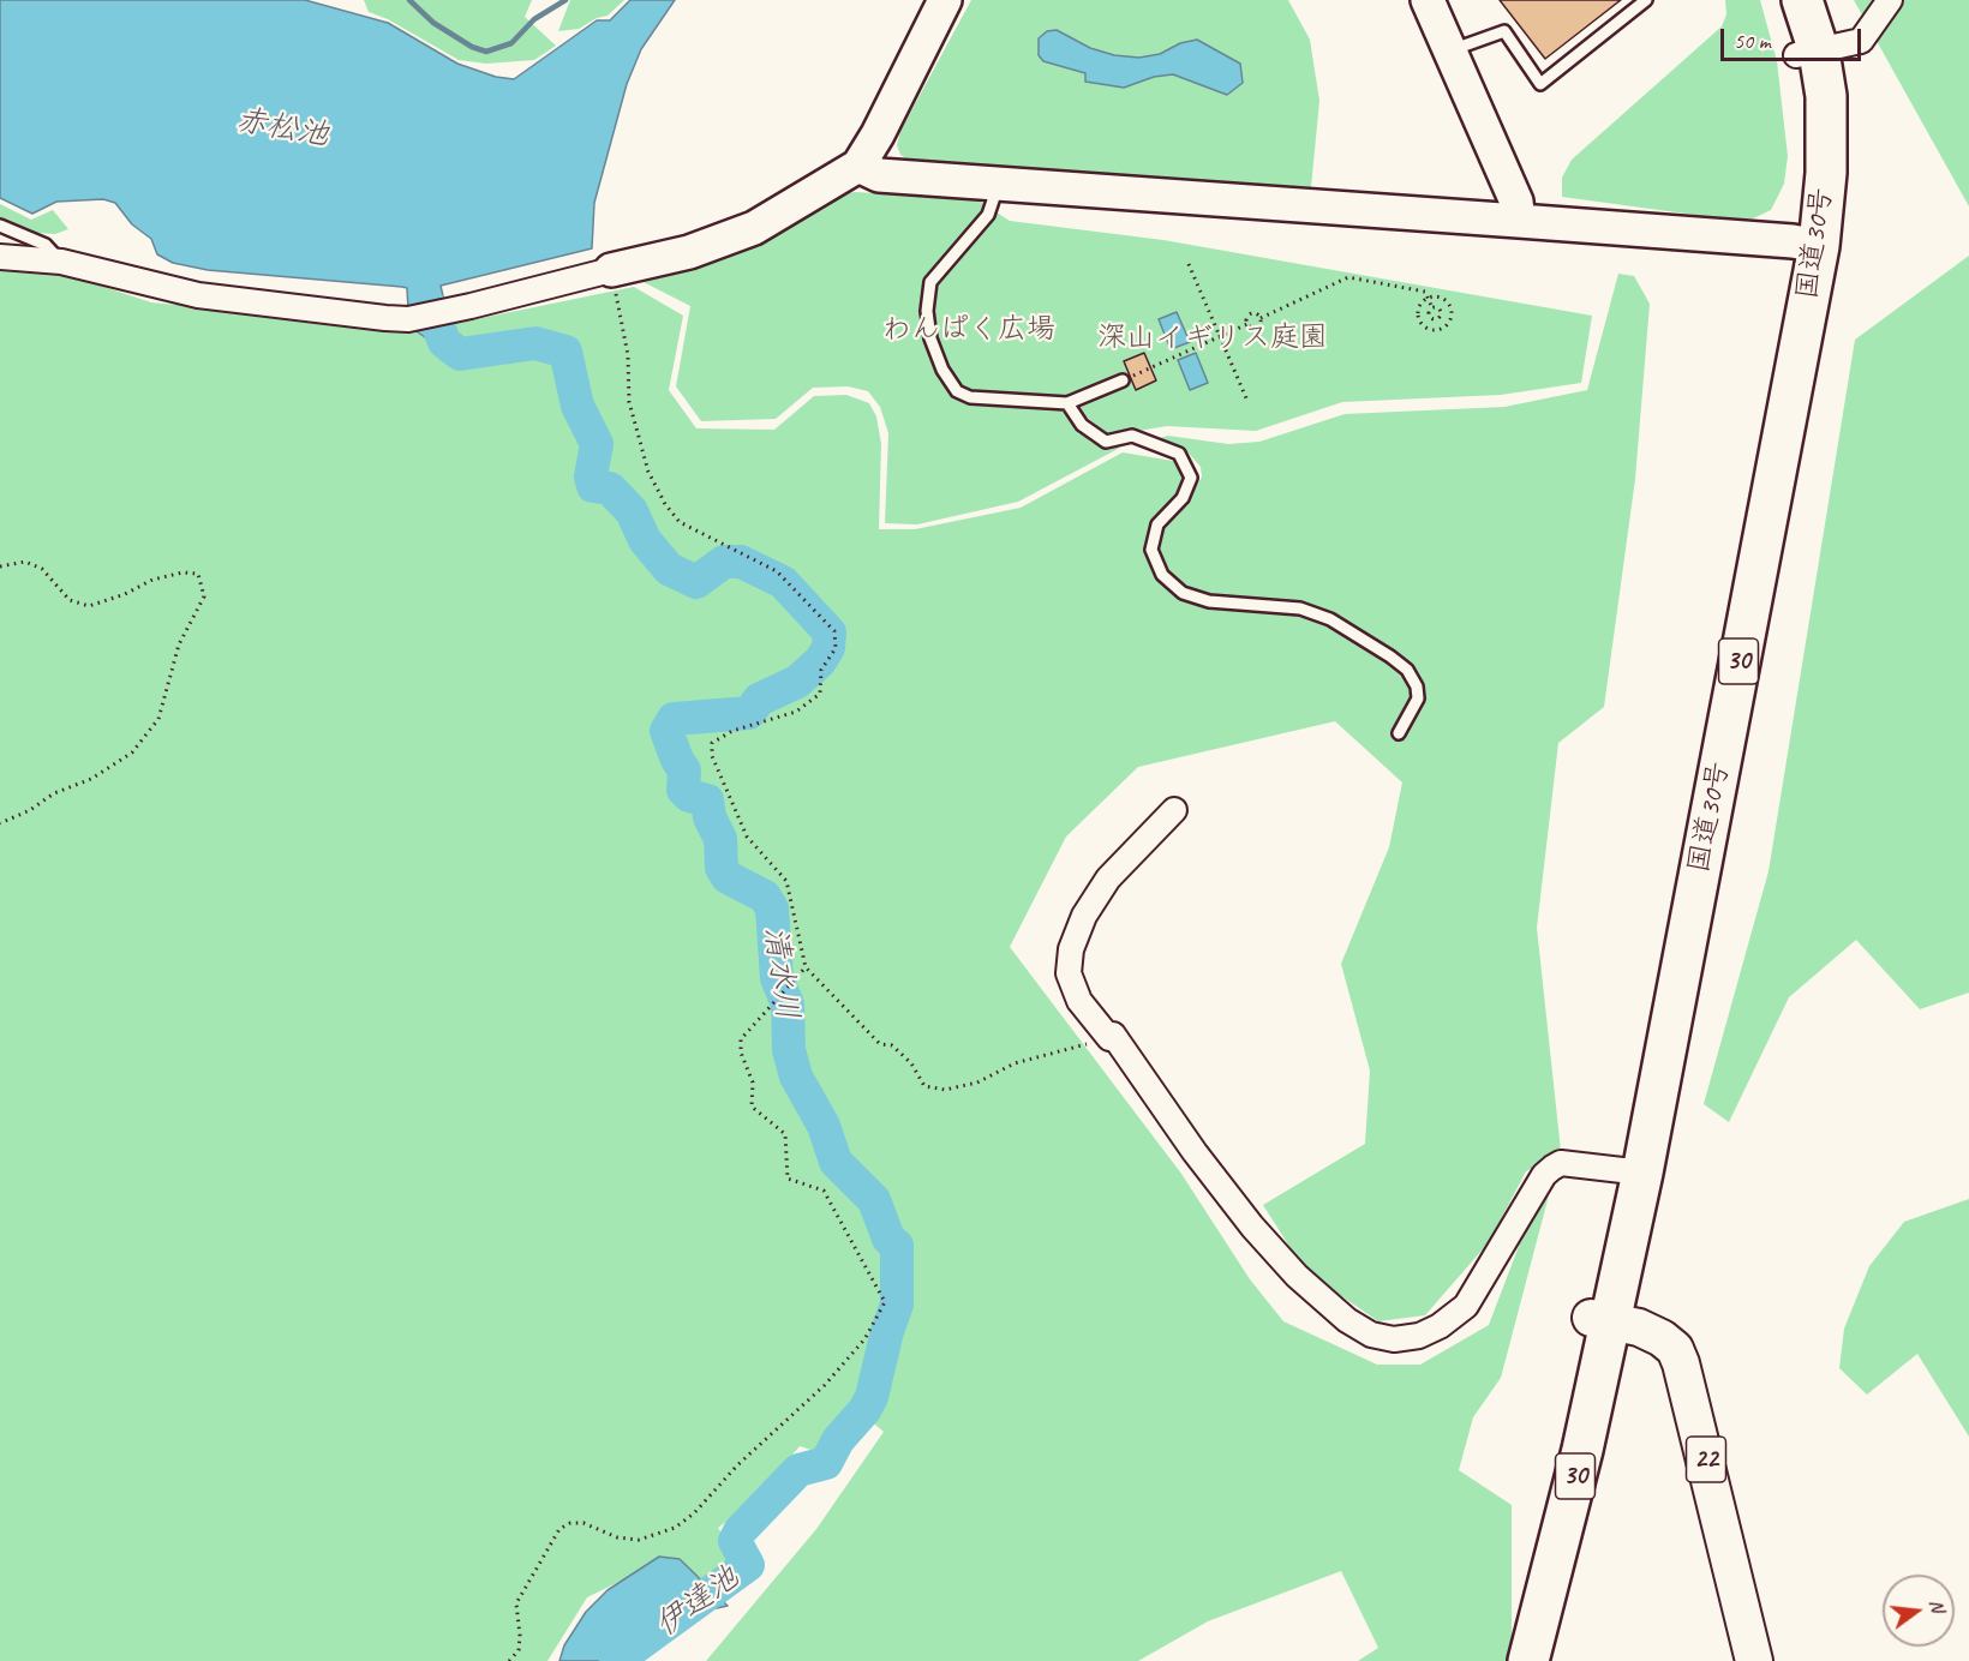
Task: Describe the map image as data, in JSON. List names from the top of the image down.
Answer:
{
  "streets": {
    "highway": ["国道30号", "30"],
    "main road": ["22"]
  },
  "crossings": [
    ["国道30号", "22"]
  ],
  "water": ["赤松池", "清水川", "伊達池"],
  "parks": ["わんぱく広場", "深山イギリス庭園"],
  "scale_bar": "50 m",
  "north": "right"
}
